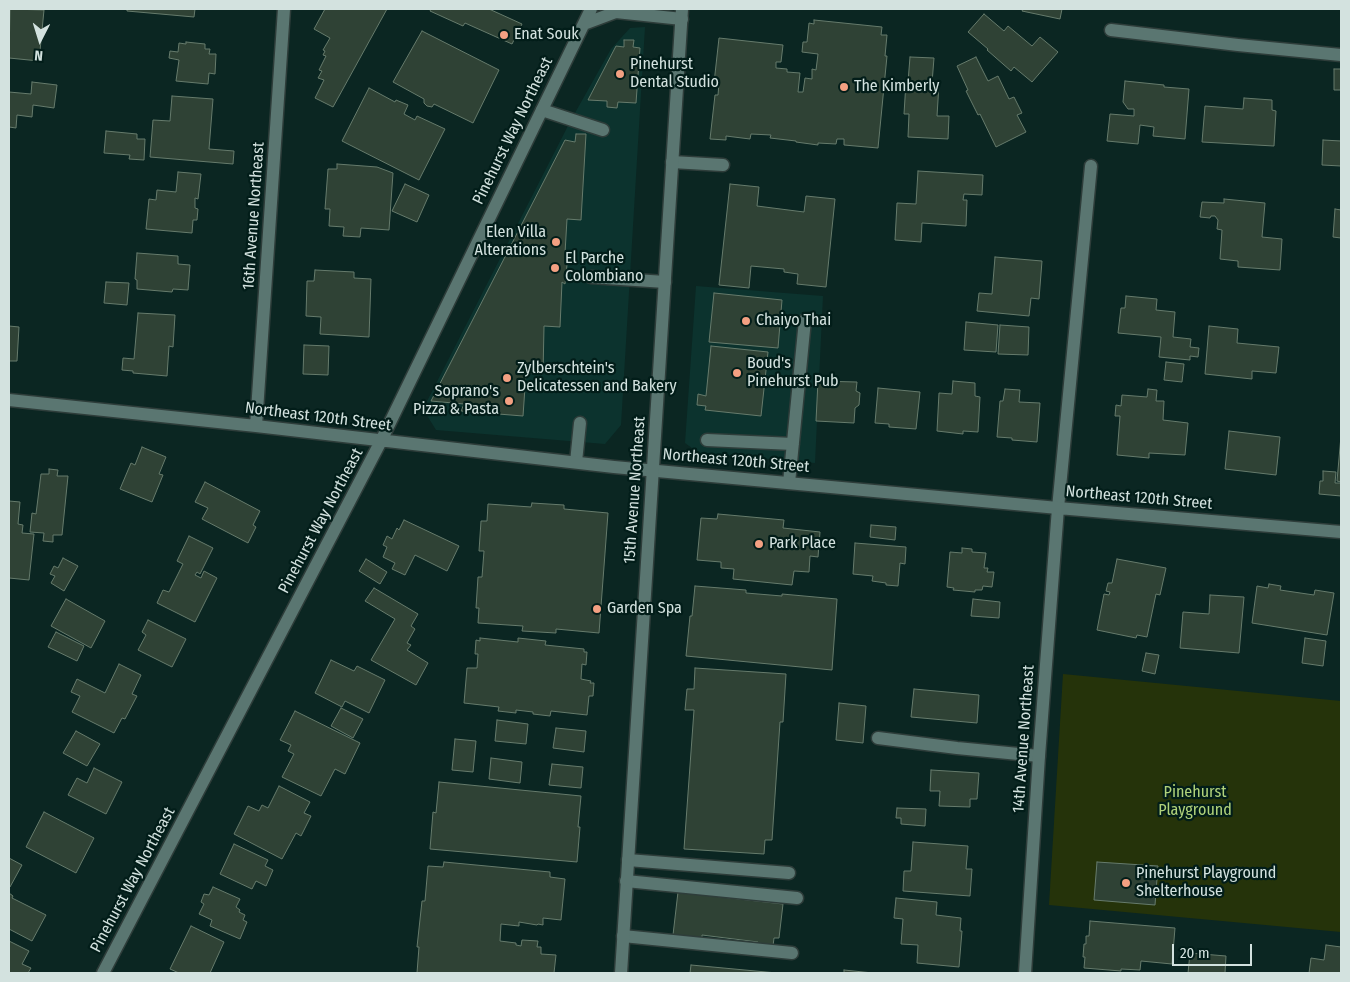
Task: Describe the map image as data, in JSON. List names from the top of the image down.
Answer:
{
  "streets": {
    "street": [
      "Pinehurst Way Northeast",
      "16th Avenue Northeast",
      "Northeast 120th Street",
      "15th Avenue Northeast",
      "14th Avenue Northeast"
    ]
  },
  "crossings": [
    ["Pinehurst Way Northeast", "Northeast 120th Street"],
    ["16th Avenue Northeast", "Northeast 120th Street"],
    ["Northeast 120th Street", "15th Avenue Northeast"],
    ["Northeast 120th Street", "14th Avenue Northeast"]
  ],
  "parks": ["Pinehurst Playground"],
  "places": [
    "Enat Souk",
    "Pinehurst Dental Studio",
    "The Kimberly",
    "Elen Villa Alterations",
    "El Parche Colombiano",
    "Chaiyo Thai",
    "Boud's Pinehurst Pub",
    "Zylberschtein's Delicatessen and Bakery",
    "Soprano's Pizza & Pasta",
    "Park Place",
    "Garden Spa",
    "Pinehurst Playground Shelterhouse"
  ],
  "scale_bar": "20 m",
  "north": "bottom"
}
